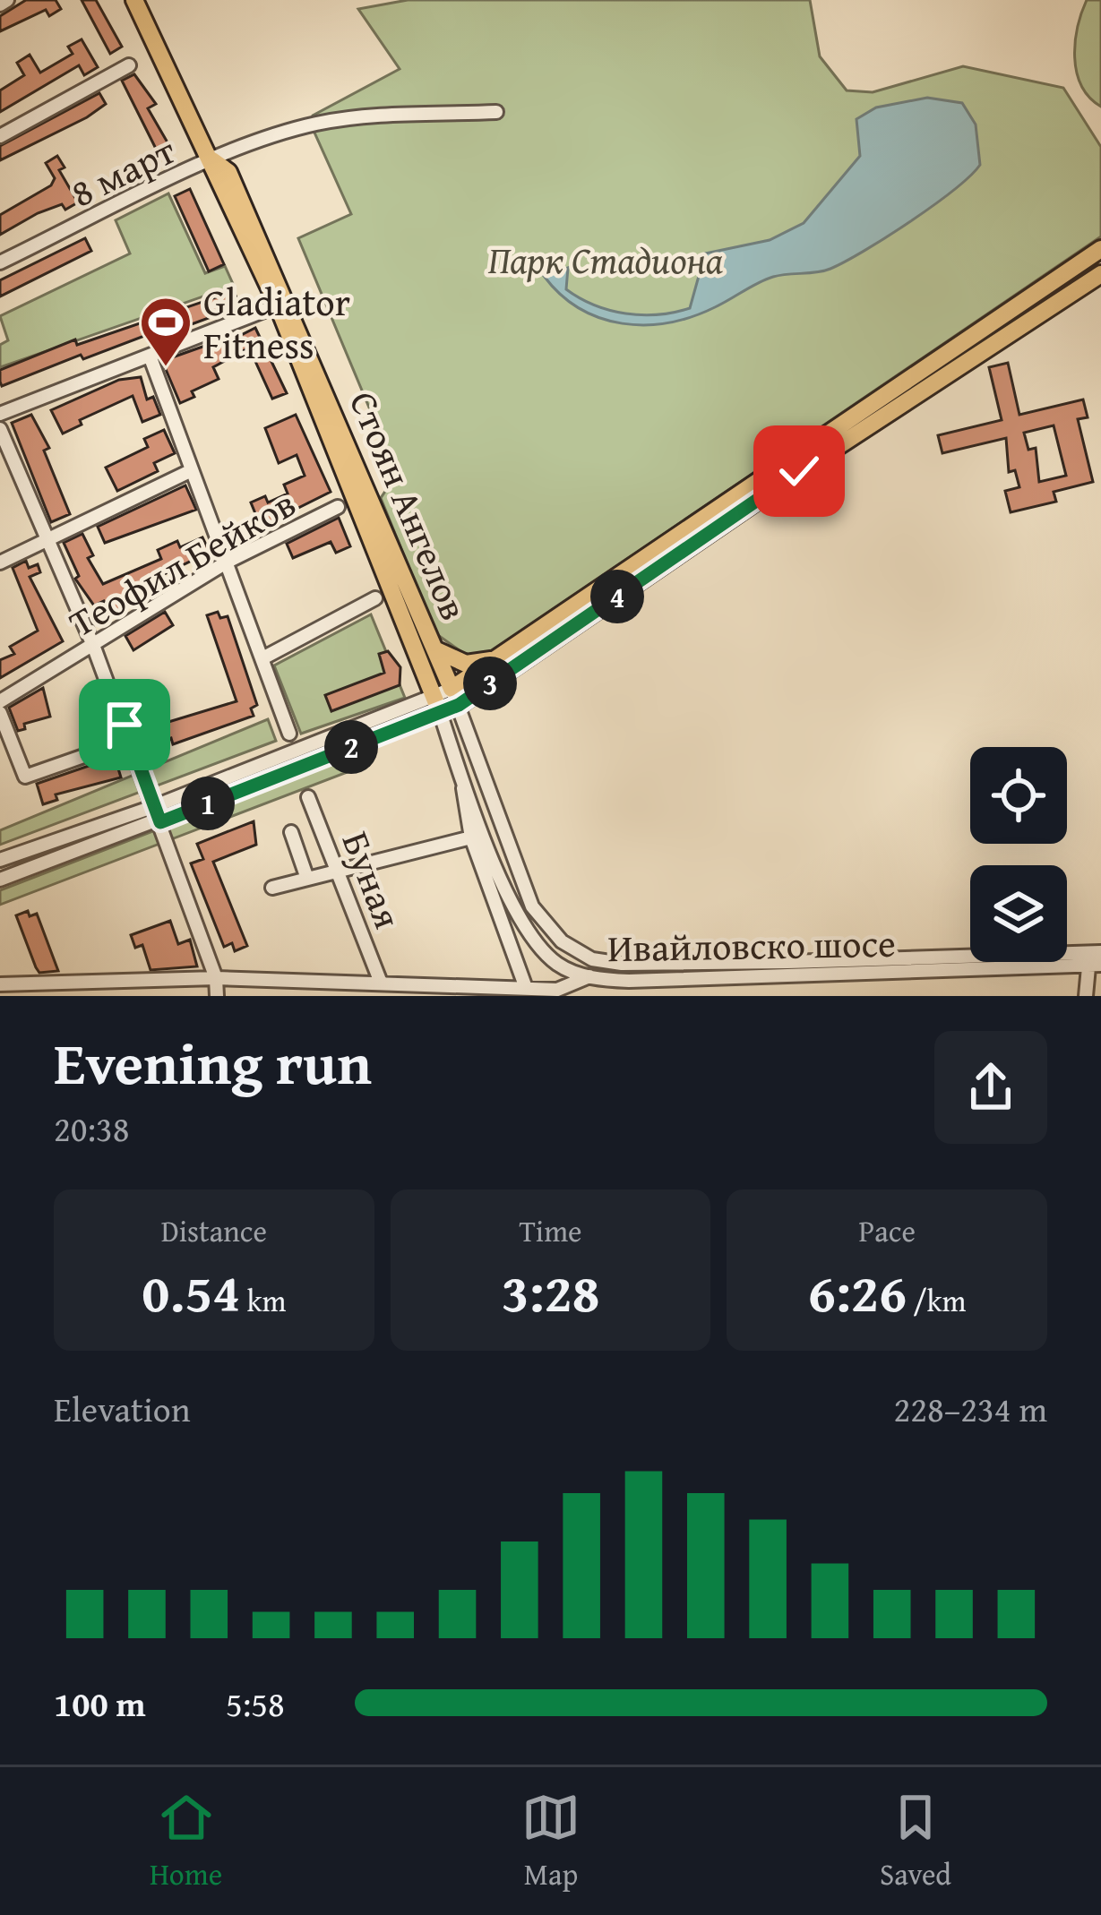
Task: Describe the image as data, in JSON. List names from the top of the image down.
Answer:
{
  "streets": {
    "main road": ["Стоян Ангелов"],
    "street": [
      "8 март",
      "Теофил Бейков",
      "Буная",
      "Ивайловско шосе"
    ]
  },
  "crossings": [
    ["8 март", "Стоян Ангелов"],
    ["Стоян Ангелов", "Ивайловско шосе"]
  ],
  "parks": ["Парк Стадиона"],
  "places": {
    "sports": ["Gladiator Fitness"]
  },
  "page": {
    "pins": [
      "4",
      "3",
      "2",
      "1"
    ],
    "heading": ["Evening run", "20:38"],
    "stats": [
      ["Distance", "0.54 km"],
      ["Time", "3:28"],
      ["Pace", "6:26 /km"]
    ],
    "chart": ["Elevation", "228–234 m"],
    "list": [
      {
        "name": "100 m",
        "note": "5:58"
      }
    ],
    "tabs": ["Home", "Map", "Saved"]
  }
}
